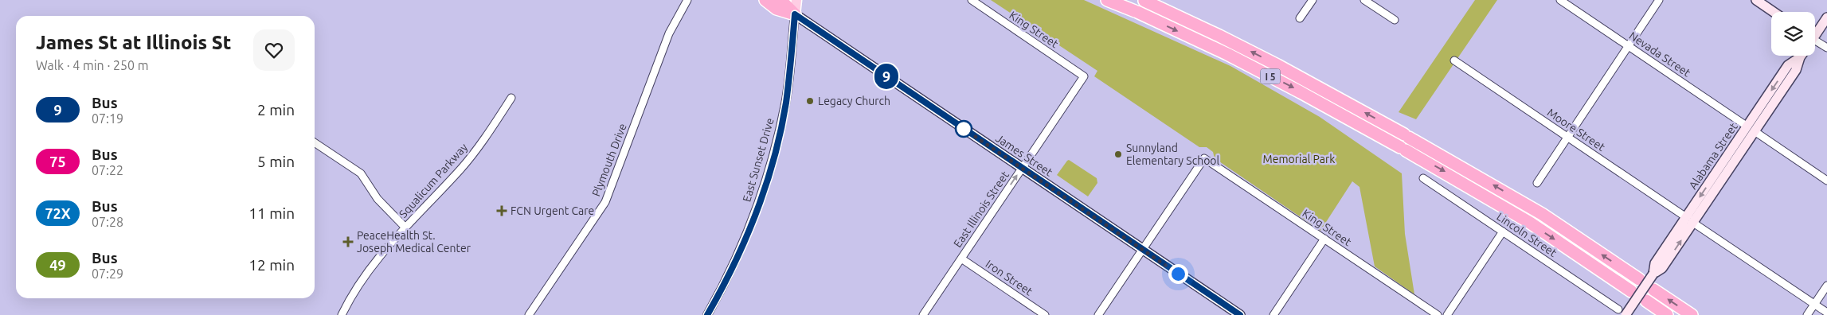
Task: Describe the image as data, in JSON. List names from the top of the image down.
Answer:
{
  "streets": {
    "highway": ["I 5"],
    "main road": ["James Street", "Alabama Street", "East Sunset Drive"],
    "street": [
      "King Street",
      "Nevada Street",
      "Moore Street",
      "Plymouth Drive",
      "Squalicum Parkway",
      "East Illinois Street",
      "Lincoln Street",
      "Iron Street"
    ]
  },
  "crossings": [
    ["King Street", "James Street"],
    ["King Street", "East Illinois Street"],
    ["Nevada Street", "Alabama Street"],
    ["Moore Street", "Alabama Street"],
    ["James Street", "East Sunset Drive"],
    ["James Street", "East Illinois Street"],
    ["Alabama Street", "Lincoln Street"],
    ["East Illinois Street", "Iron Street"]
  ],
  "one_way": ["East Illinois Street"],
  "parks": ["Memorial Park"],
  "places": {
    "other": ["Legacy Church", "Sunnyland Elementary School"],
    "health": ["FCN Urgent Care", "PeaceHealth St. Joseph Medical Center"]
  },
  "lines": ["bus line 9"],
  "page": {
    "on_map": "9",
    "heading": ["James St at Illinois St", "Walk · 4 min · 250 m"],
    "list": [
      {
        "mark": "9",
        "name": "Bus",
        "note": "07:19",
        "value": "2 min"
      },
      {
        "mark": "75",
        "name": "Bus",
        "note": "07:22",
        "value": "5 min"
      },
      {
        "mark": "72X",
        "name": "Bus",
        "note": "07:28",
        "value": "11 min"
      },
      {
        "mark": "49",
        "name": "Bus",
        "note": "07:29",
        "value": "12 min"
      }
    ]
  }
}
